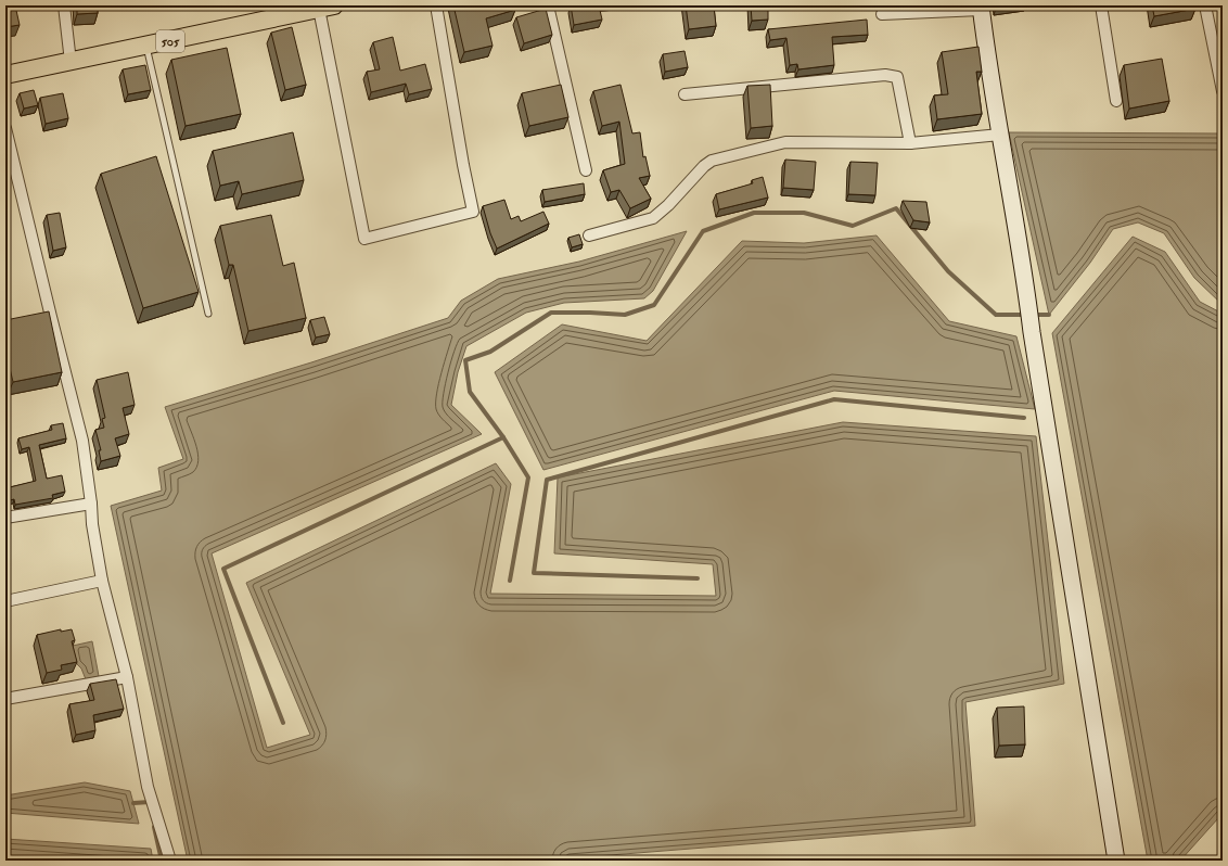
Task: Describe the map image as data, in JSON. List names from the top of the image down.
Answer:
{
  "streets": {
    "main road": ["505"]
  }
}
